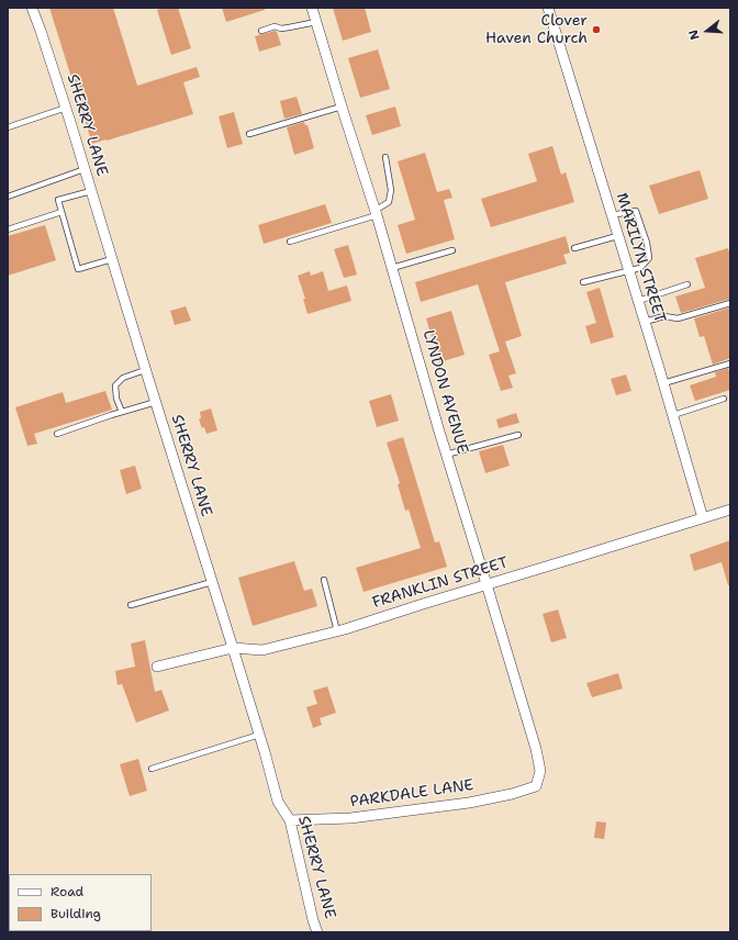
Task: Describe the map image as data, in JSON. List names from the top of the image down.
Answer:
{
  "streets": {
    "street": [
      "SHERRY LANE",
      "MARILYN STREET",
      "LYNDON AVENUE",
      "FRANKLIN STREET",
      "PARKDALE LANE"
    ]
  },
  "crossings": [
    ["SHERRY LANE", "FRANKLIN STREET"],
    ["SHERRY LANE", "PARKDALE LANE"],
    ["MARILYN STREET", "FRANKLIN STREET"],
    ["LYNDON AVENUE", "FRANKLIN STREET"],
    ["LYNDON AVENUE", "PARKDALE LANE"]
  ],
  "places": ["Clover Haven Church"],
  "legend": ["Road", "Building"],
  "north": "left"
}
